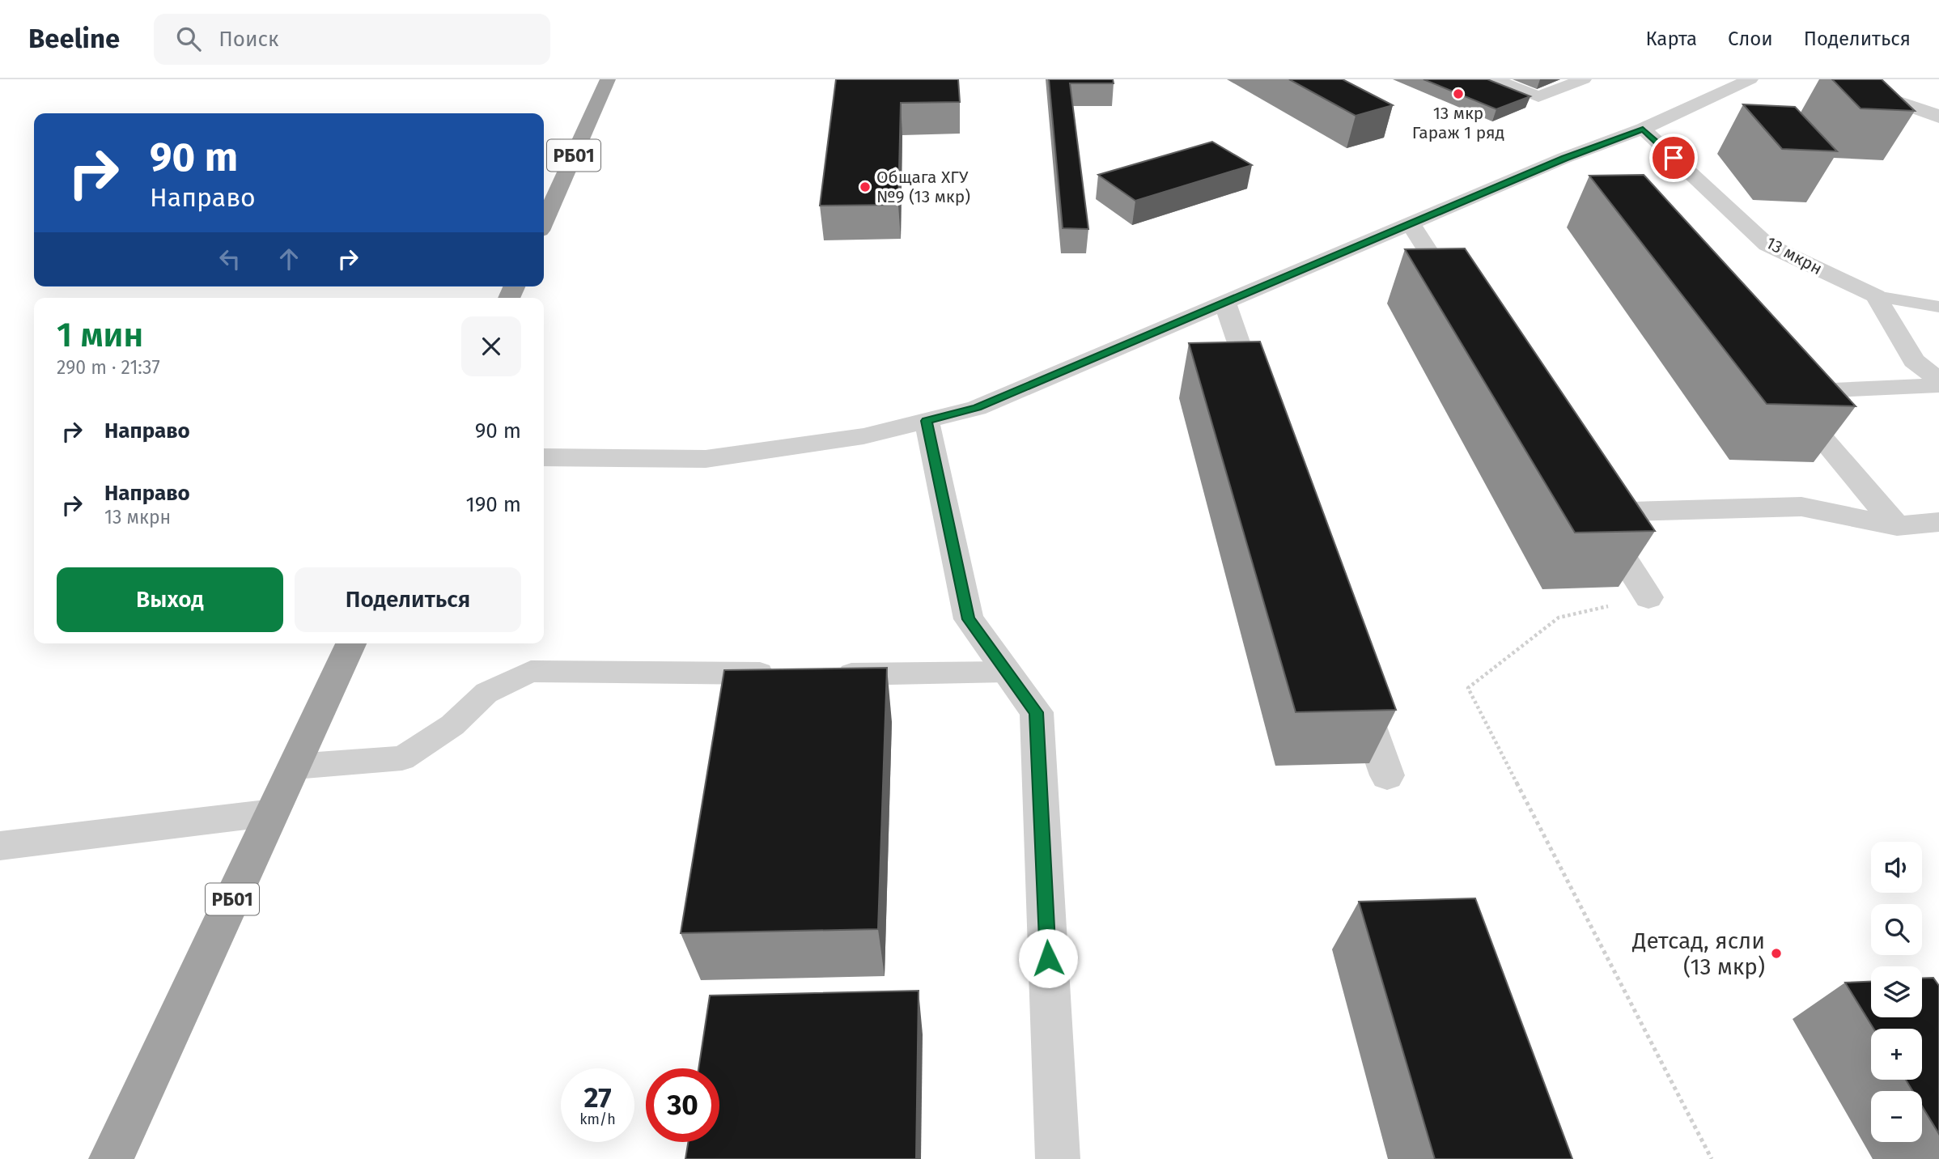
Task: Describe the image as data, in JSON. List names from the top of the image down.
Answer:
{
  "streets": {
    "highway": ["РБ01"],
    "street": ["13 мкрн"]
  },
  "places": ["13 мкр Гараж 1 ряд", "Общага ХГУ №9 (13 мкр)", "Детсад, ясли (13 мкр)"],
  "page": {
    "header": "Beeline",
    "search": "Поиск",
    "nav": ["Карта", "Слои", "Поделиться"],
    "turn": ["90 m", "Направо"],
    "heading": ["1 мин", "290 m · 21:37"],
    "list": [
      {
        "name": "Направо",
        "value": "90 m"
      },
      {
        "name": "Направо",
        "note": "13 мкрн",
        "value": "190 m"
      }
    ],
    "buttons": ["Выход", "Поделиться"],
    "map_buttons": ["+", "−"],
    "speed": "27 km/h",
    "limit": "30"
  }
}
